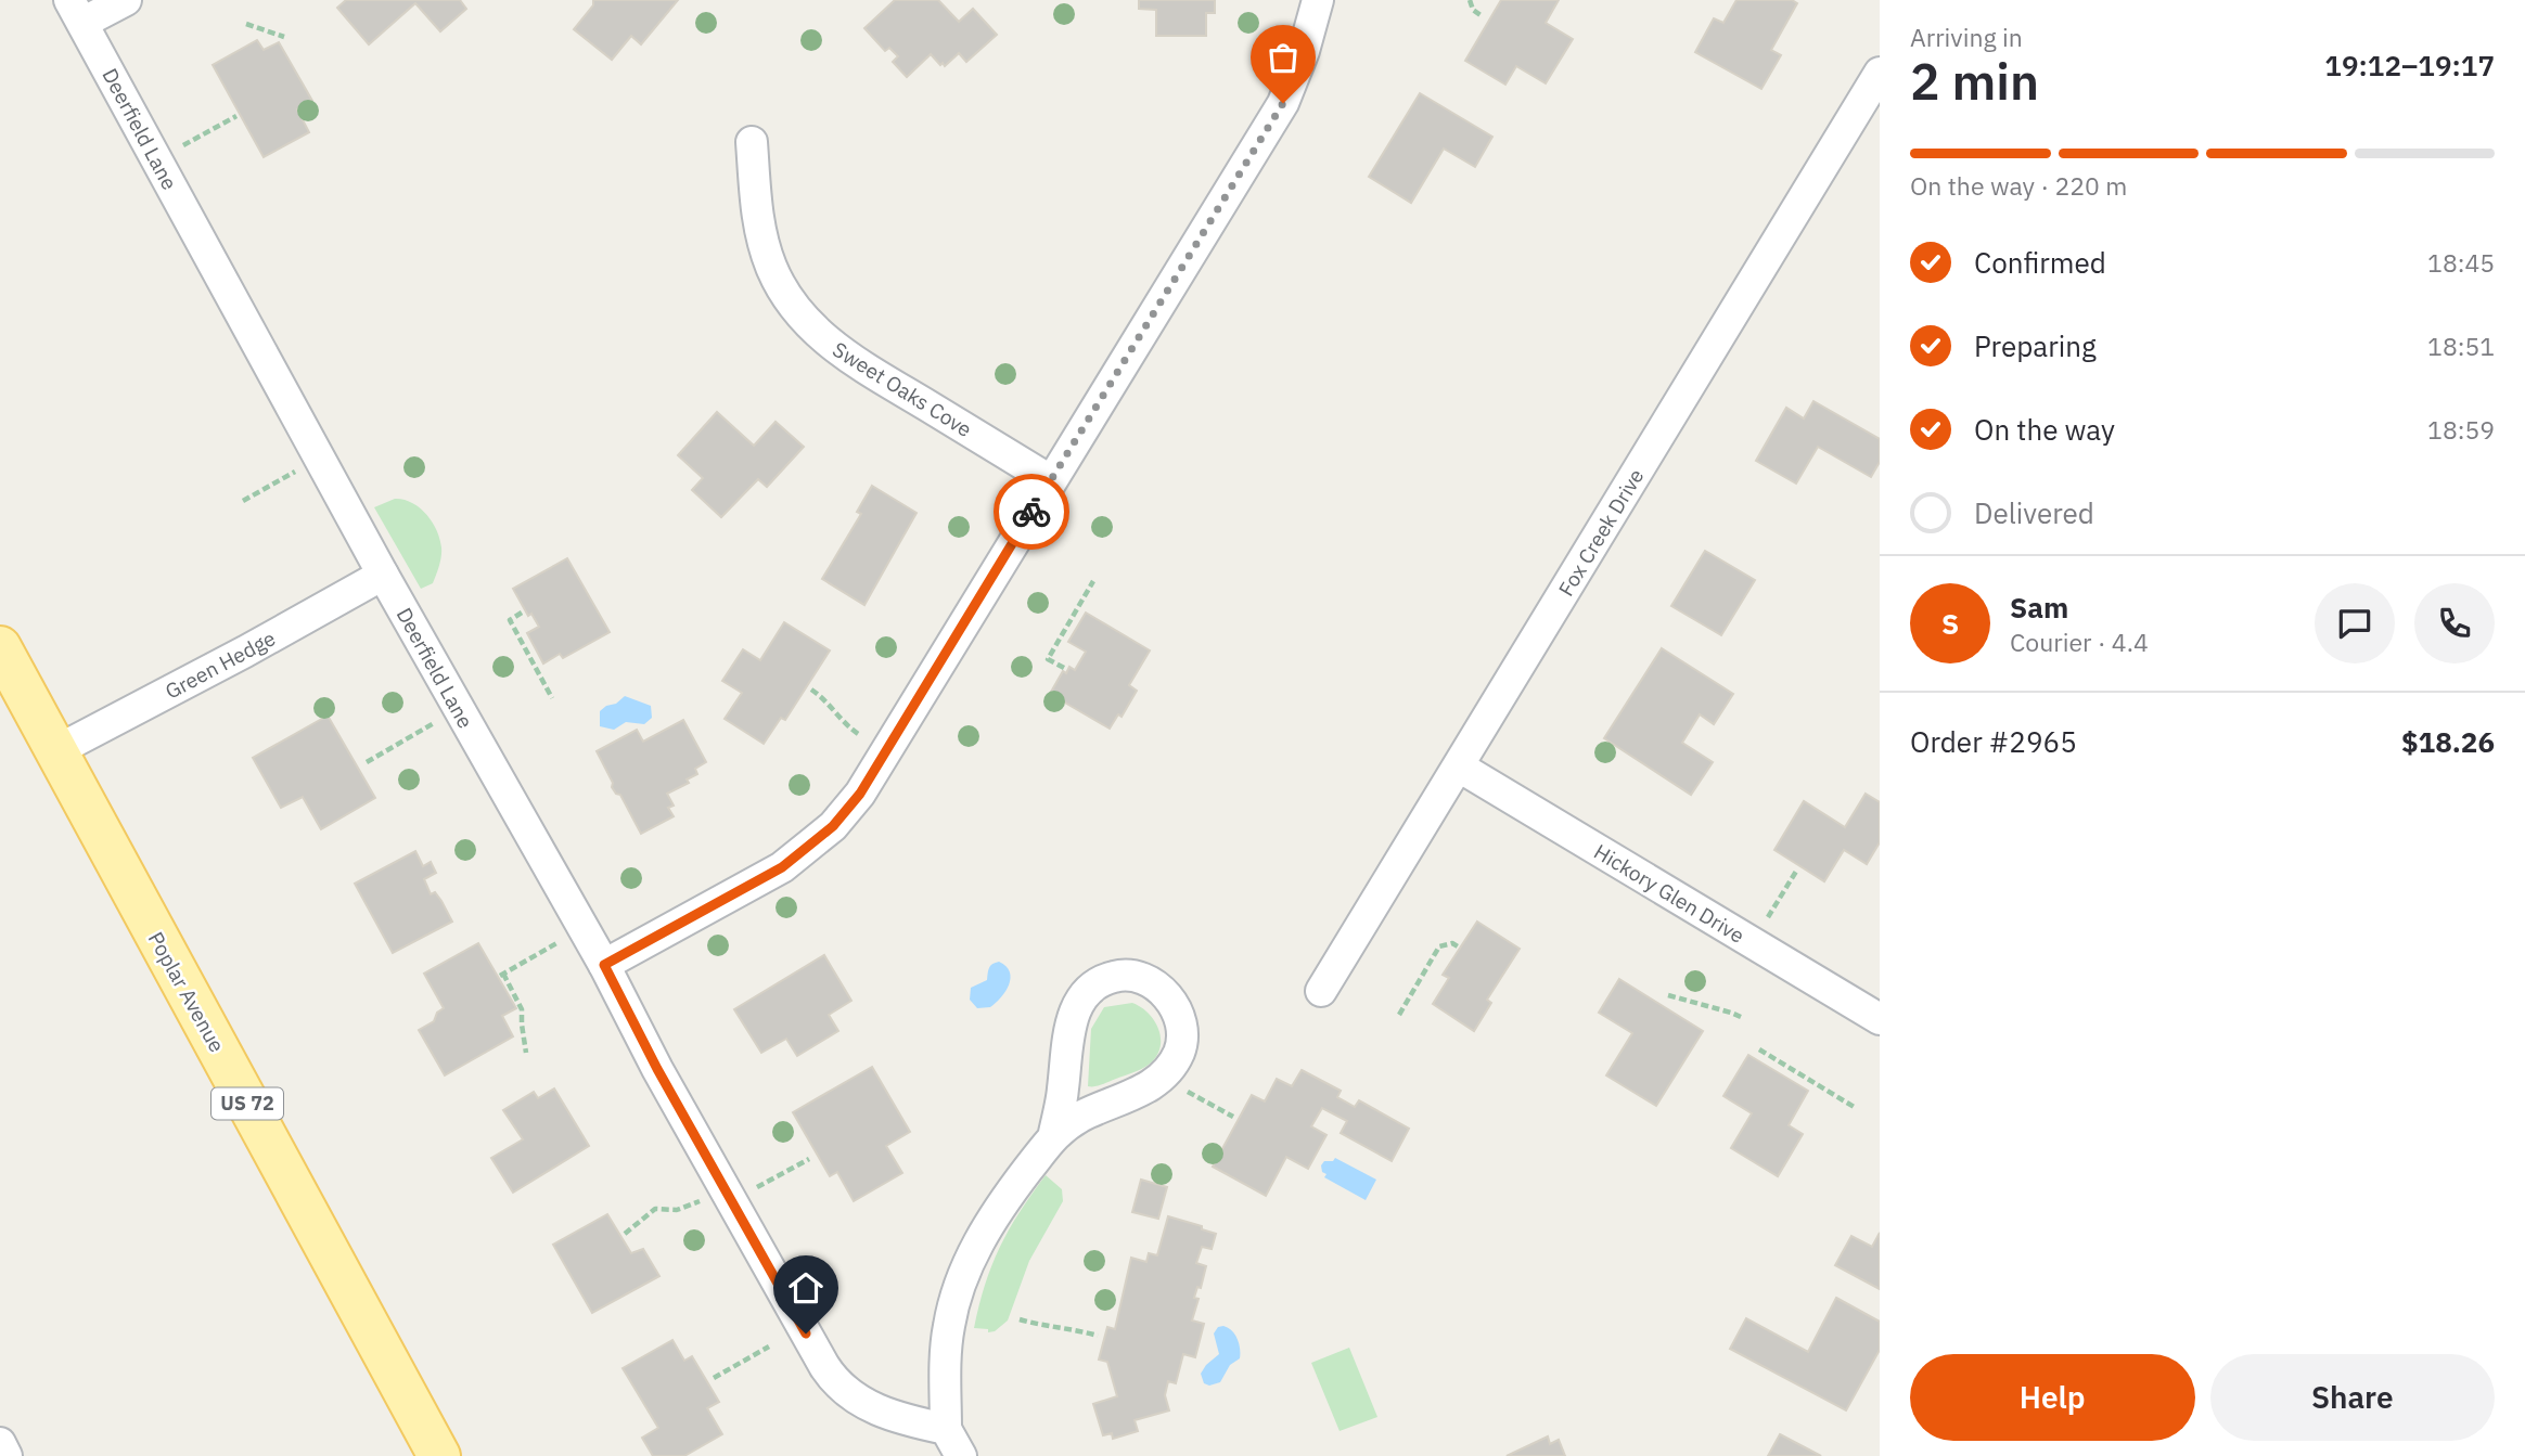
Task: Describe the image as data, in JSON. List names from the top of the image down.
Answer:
{
  "streets": {
    "main road": ["Poplar Avenue", "US 72"],
    "street": [
      "Deerfield Lane",
      "Sweet Oaks Cove",
      "Fox Creek Drive",
      "Green Hedge",
      "Hickory Glen Drive"
    ]
  },
  "crossings": [
    ["Deerfield Lane", "Green Hedge"],
    ["Fox Creek Drive", "Hickory Glen Drive"],
    ["Green Hedge", "Poplar Avenue"]
  ],
  "page": {
    "heading": ["2 min", "Arriving in", "19:12–19:17"],
    "panel": [
      "Sam",
      "Courier · 4.4",
      "Order #2965",
      "$18.26"
    ],
    "bar": "On the way · 220 m",
    "list": [
      ["Confirmed", "18:45"],
      ["Preparing", "18:51"],
      ["On the way", "18:59"],
      "Delivered"
    ],
    "round": "S",
    "buttons": ["Help", "Share"]
  }
}
